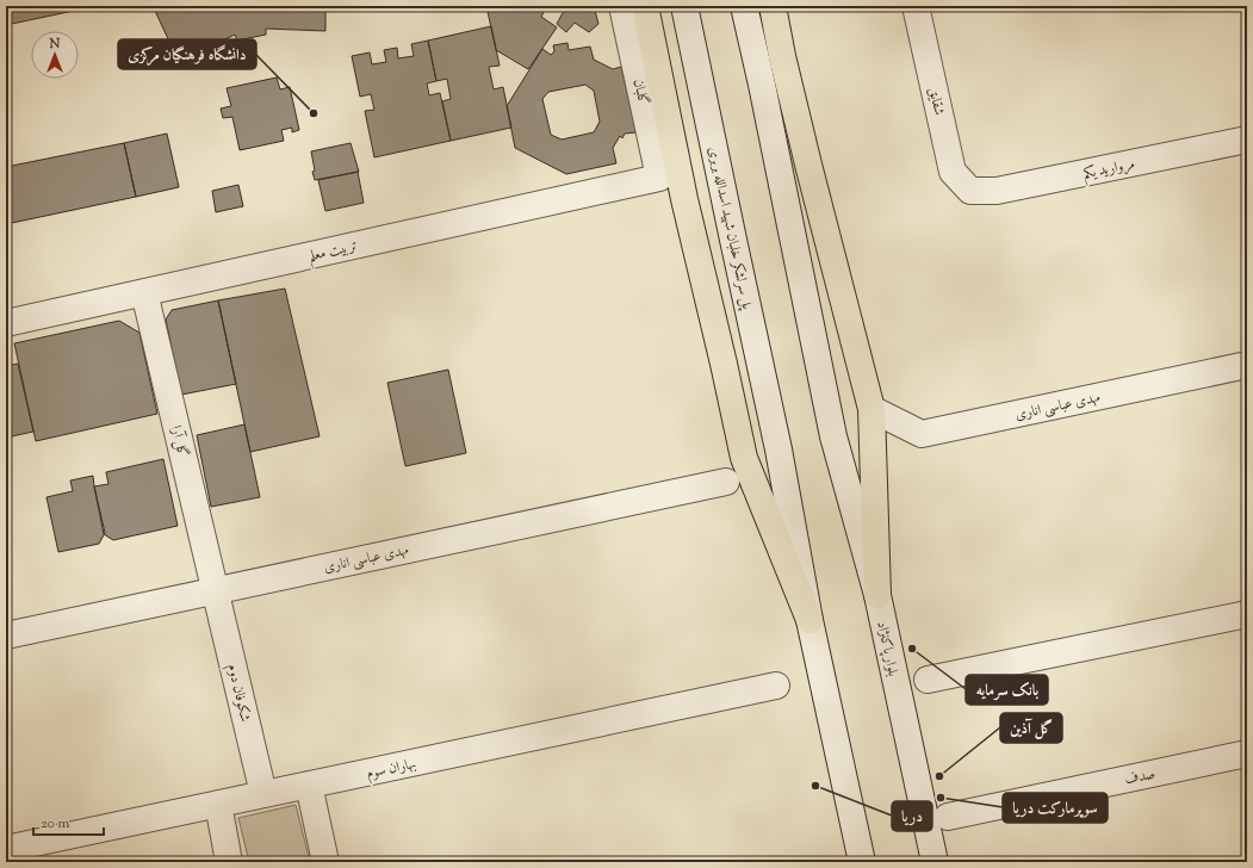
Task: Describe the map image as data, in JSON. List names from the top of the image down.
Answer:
{
  "streets": {
    "street": [
      "گلبان",
      "شقایق",
      "مروارید یکم",
      "پل سرلشکر خلبان شهید اسدالله بربری",
      "تربیت معلم",
      "مهدی عباسی اناری",
      "گل آرا",
      "بلوار پاکنژاد",
      "شکوفان دوم",
      "بهاران سوم",
      "صدف"
    ]
  },
  "crossings": [
    ["گلبان", "تربیت معلم"],
    ["شقایق", "مروارید یکم"],
    ["تربیت معلم", "گل آرا"],
    ["مهدی عباسی اناری", "گل آرا"],
    ["مهدی عباسی اناری", "شکوفان دوم"],
    ["گل آرا", "شکوفان دوم"],
    ["شکوفان دوم", "بهاران سوم"]
  ],
  "places": [
    "دانشگاه فرهنگیان مرکزی",
    "بانک سرمایه",
    "گل آذین",
    "دریا",
    "سوپرمارکت دریا"
  ],
  "scale_bar": "20 m",
  "north": "top"
}
